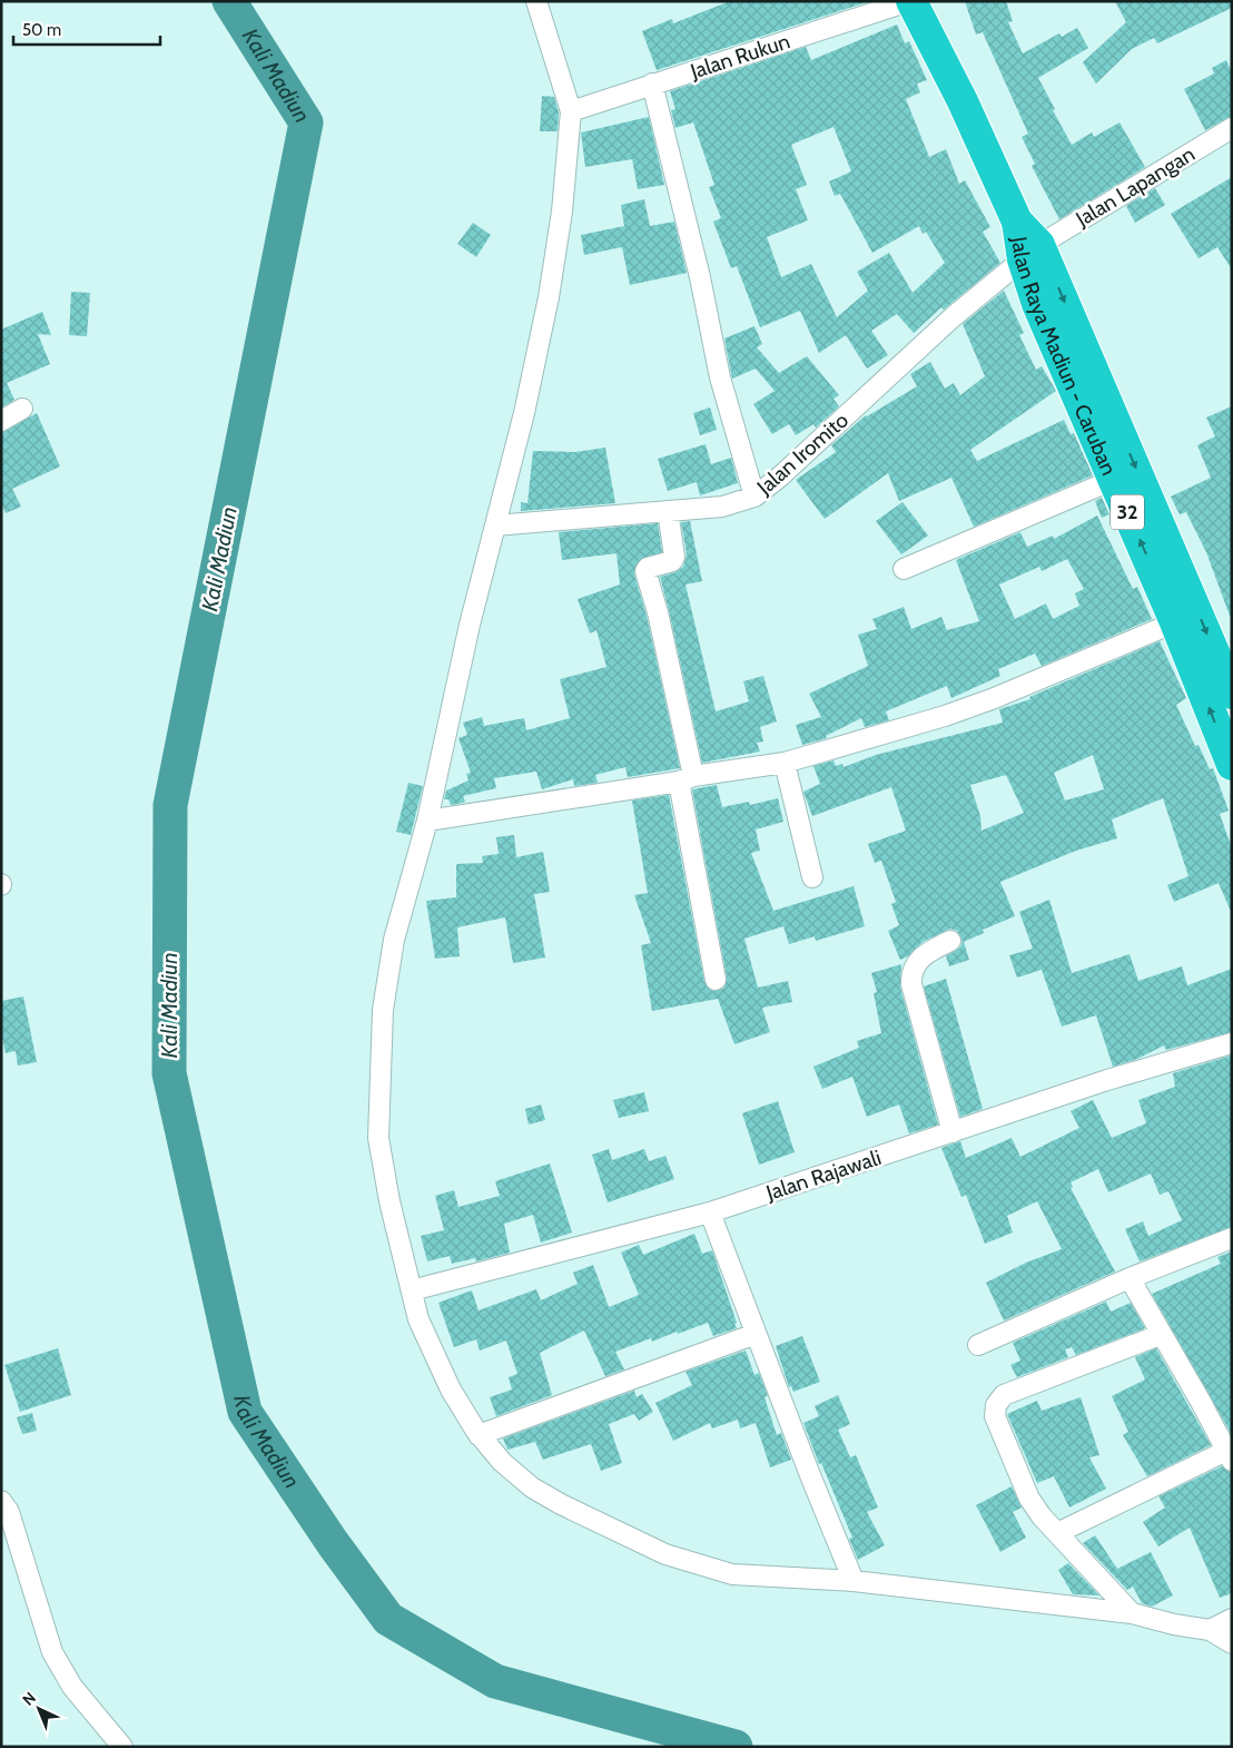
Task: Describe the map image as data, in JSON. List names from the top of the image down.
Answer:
{
  "streets": {
    "highway": ["Jalan Raya Madiun - Caruban", "32"],
    "street": [
      "Jalan Rukun",
      "Jalan Lapangan",
      "Jalan Iromito",
      "Jalan Rajawali"
    ]
  },
  "crossings": [
    ["Jalan Rukun", "Jalan Raya Madiun - Caruban"],
    ["Jalan Lapangan", "Jalan Raya Madiun - Caruban"],
    ["Jalan Lapangan", "Jalan Iromito"],
    ["Jalan Raya Madiun - Caruban", "Jalan Iromito"]
  ],
  "water": ["Kali Madiun"],
  "scale_bar": "50 m",
  "north": "top left"
}
